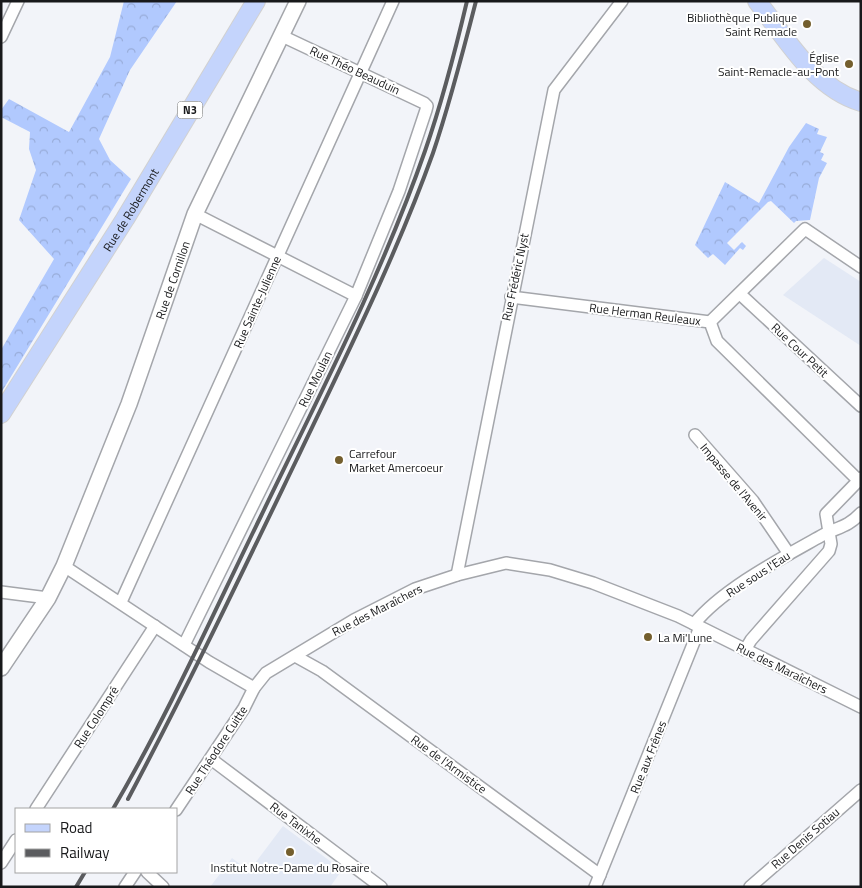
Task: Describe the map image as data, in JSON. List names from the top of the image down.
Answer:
{
  "streets": {
    "main road": ["N3", "Rue de Robermont", "Rue de Cornillon"],
    "street": [
      "Rue Théo Beauduin",
      "Rue Frédéric Nyst",
      "Rue Sainte-Julienne",
      "Rue Herman Reuleaux",
      "Rue Cour Petit",
      "Rue Moulan",
      "Impasse de l'Avenir",
      "Rue sous l'Eau",
      "Rue des Maraîchers",
      "Rue Colompré",
      "Rue Théodore Cuitte",
      "Rue aux Frênes",
      "Rue de l'Armistice",
      "Rue Tanixhe",
      "Rue Denis Sotiau"
    ]
  },
  "crossings": [
    ["Rue Théo Beauduin", "Rue de Cornillon"],
    ["Rue Théo Beauduin", "Rue Sainte-Julienne"],
    ["Rue Théo Beauduin", "Rue Moulan"],
    ["Rue Frédéric Nyst", "Rue Herman Reuleaux"],
    ["Rue Frédéric Nyst", "Rue des Maraîchers"],
    ["Impasse de l'Avenir", "Rue sous l'Eau"],
    ["Rue sous l'Eau", "Rue des Maraîchers"],
    ["Rue sous l'Eau", "Rue aux Frênes"],
    ["Rue des Maraîchers", "Rue Théodore Cuitte"],
    ["Rue des Maraîchers", "Rue aux Frênes"],
    ["Rue des Maraîchers", "Rue de l'Armistice"],
    ["Rue Théodore Cuitte", "Rue Tanixhe"],
    ["Rue aux Frênes", "Rue de l'Armistice"]
  ],
  "places": [
    "Bibliothèque Publique Saint Remacle",
    "Église Saint-Remacle-au-Pont",
    "Carrefour Market Amercoeur",
    "La Mi'Lune",
    "Institut Notre-Dame du Rosaire"
  ],
  "legend": ["Road", "Railway"]
}
